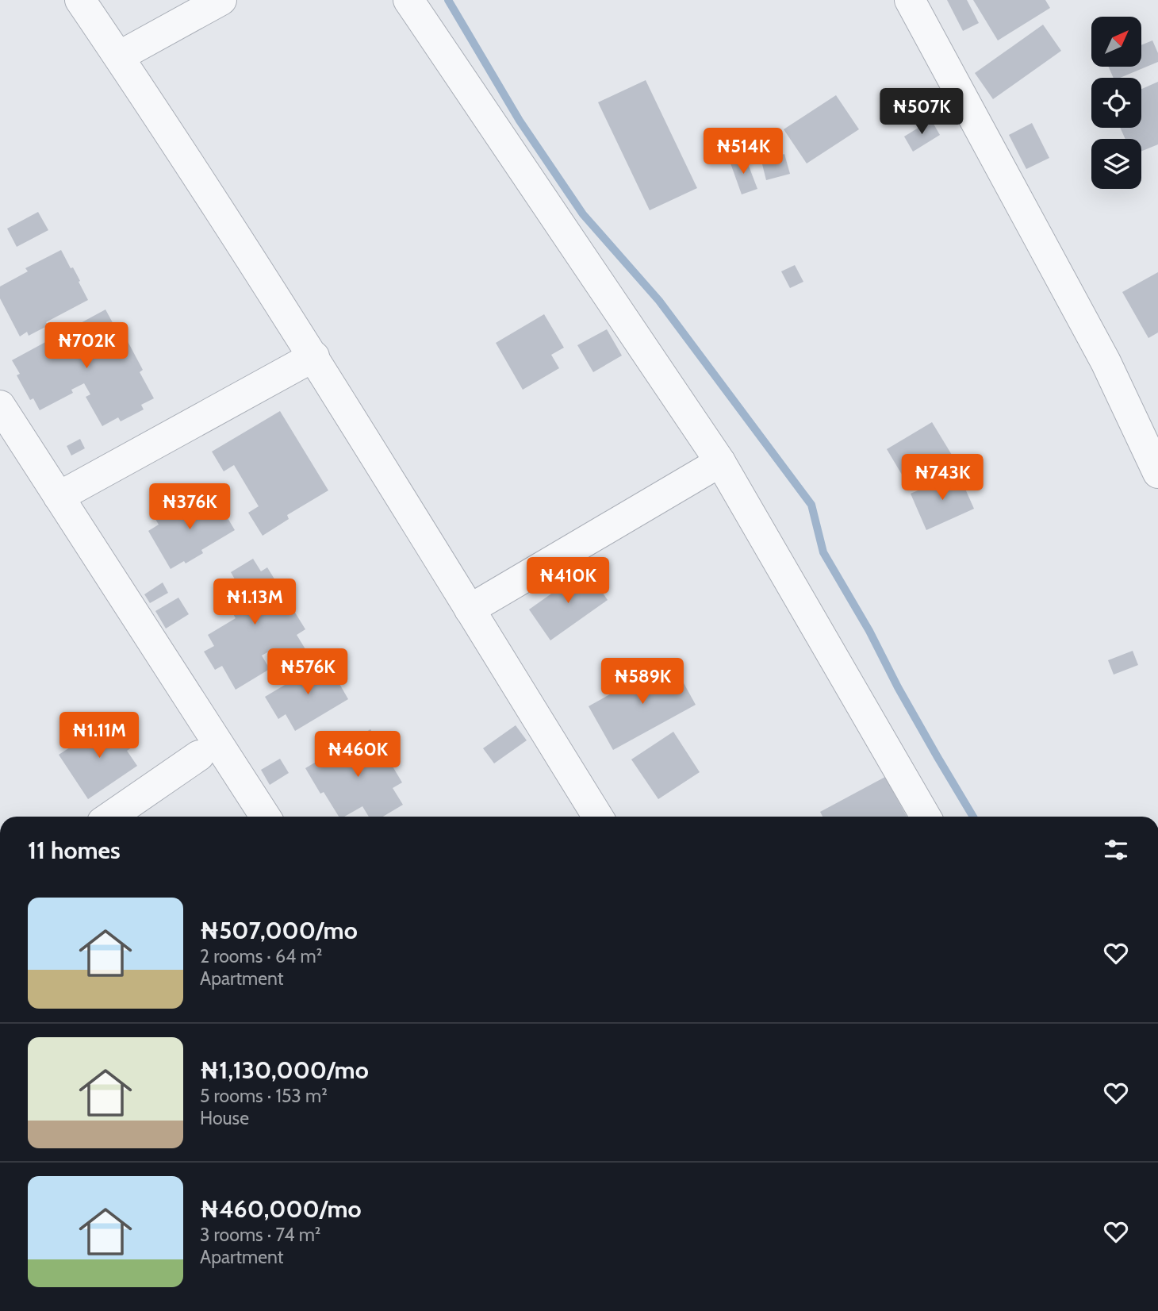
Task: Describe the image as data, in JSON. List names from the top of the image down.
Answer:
{
  "north": "top right",
  "page": {
    "price": [
      "₦507K",
      "₦514K",
      "₦702K",
      "₦743K",
      "₦376K",
      "₦410K",
      "₦1.13M",
      "₦576K",
      "₦589K",
      "₦1.11M",
      "₦460K"
    ],
    "heading": "11 homes",
    "list": [
      {
        "name": "₦507,000/mo",
        "note": "2 rooms · 64 m² · Apartment"
      },
      {
        "name": "₦1,130,000/mo",
        "note": "5 rooms · 153 m² · House"
      },
      {
        "name": "₦460,000/mo",
        "note": "3 rooms · 74 m² · Apartment"
      }
    ]
  }
}
